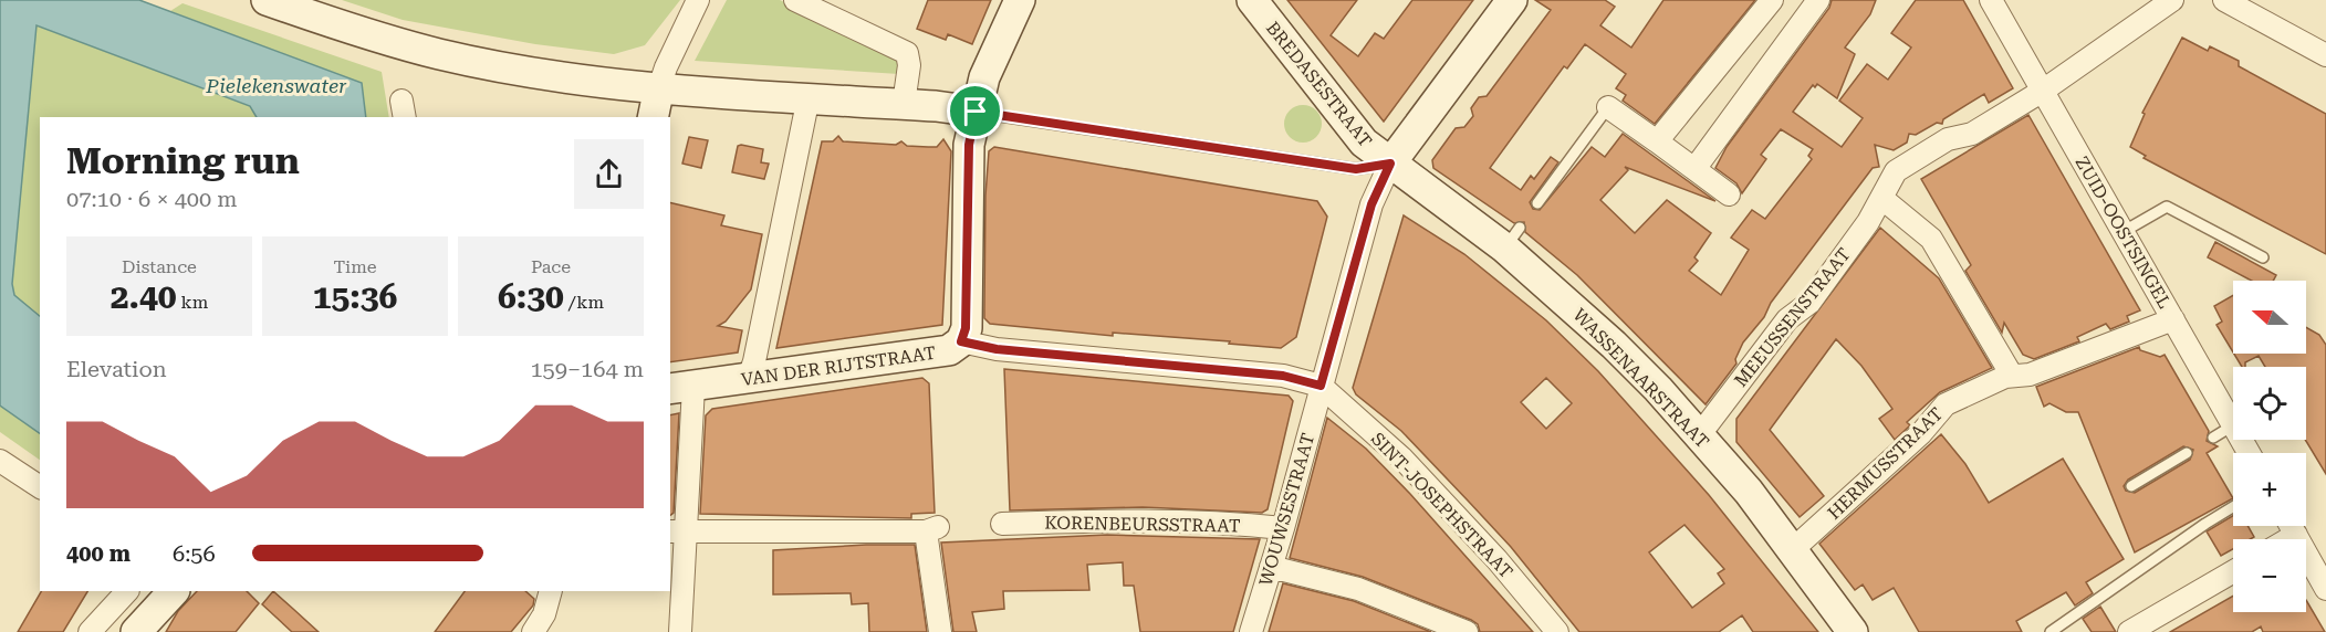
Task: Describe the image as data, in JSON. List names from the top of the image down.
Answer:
{
  "streets": {
    "street": [
      "BREDASESTRAAT",
      "ZUID-OOSTSINGEL",
      "MEEUSSENSTRAAT",
      "VAN DER RIJTSTRAAT",
      "WASSENAARSTRAAT",
      "HERMUSSTRAAT",
      "SINT-JOSEPHSTRAAT",
      "WOUWSESTRAAT",
      "KORENBEURSSTRAAT"
    ]
  },
  "crossings": [
    ["BREDASESTRAAT", "WASSENAARSTRAAT"],
    ["BREDASESTRAAT", "WOUWSESTRAAT"],
    ["ZUID-OOSTSINGEL", "MEEUSSENSTRAAT"],
    ["ZUID-OOSTSINGEL", "HERMUSSTRAAT"],
    ["MEEUSSENSTRAAT", "WASSENAARSTRAAT"],
    ["VAN DER RIJTSTRAAT", "SINT-JOSEPHSTRAAT"],
    ["VAN DER RIJTSTRAAT", "WOUWSESTRAAT"],
    ["WASSENAARSTRAAT", "HERMUSSTRAAT"],
    ["WASSENAARSTRAAT", "WOUWSESTRAAT"],
    ["SINT-JOSEPHSTRAAT", "WOUWSESTRAAT"],
    ["WOUWSESTRAAT", "KORENBEURSSTRAAT"]
  ],
  "water": ["Pielekenswater"],
  "north": "left",
  "page": {
    "heading": ["Morning run", "07:10 · 6 × 400 m"],
    "stats": [
      ["Distance", "2.40 km"],
      ["Time", "15:36"],
      ["Pace", "6:30 /km"]
    ],
    "map_buttons": ["+", "−"],
    "chart": ["Elevation", "159–164 m"],
    "list": [
      {
        "name": "400 m",
        "note": "6:56"
      }
    ]
  }
}
